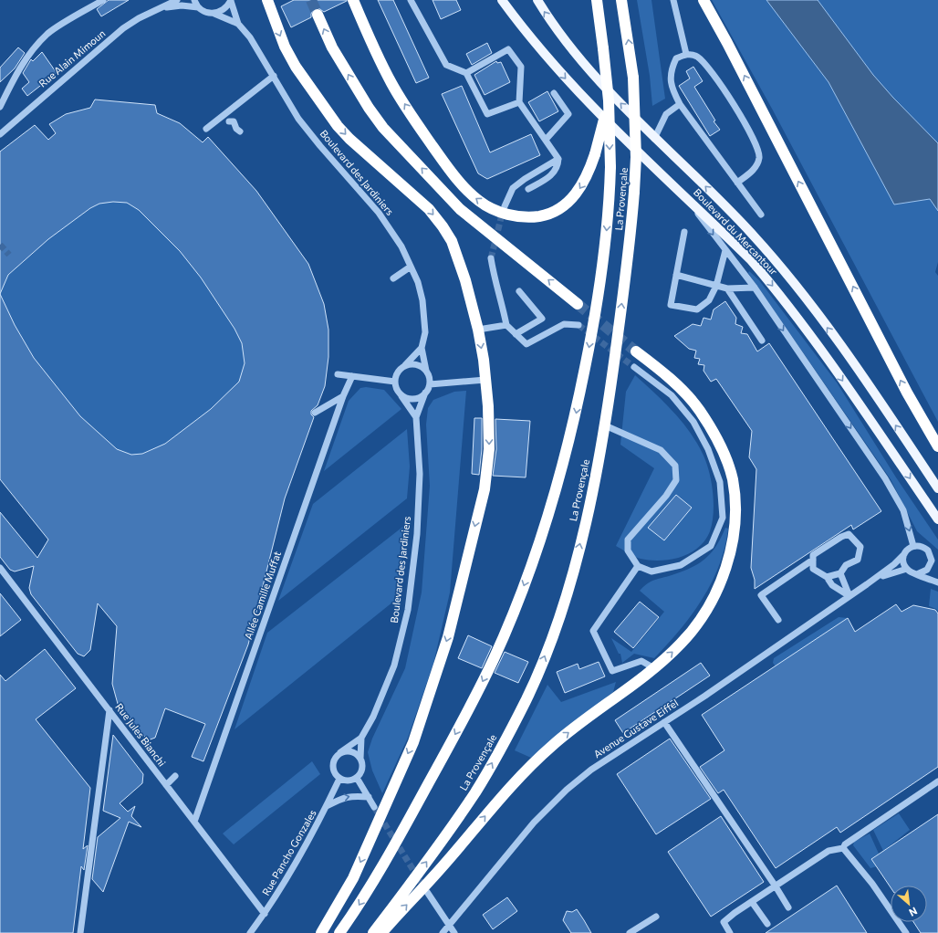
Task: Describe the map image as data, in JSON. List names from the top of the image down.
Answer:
{
  "streets": {
    "highway": ["La Provençale"],
    "main road": ["Boulevard du Mercantour"],
    "street": [
      "Rue Alain Mimoun",
      "Boulevard des Jardiniers",
      "Allée Camille Muffat",
      "Avenue Gustave Eiffel",
      "Rue Jules Bianchi",
      "Rue Pancho Gonzales"
    ]
  },
  "crossings": [
    ["Rue Alain Mimoun", "Boulevard des Jardiniers"],
    ["Boulevard des Jardiniers", "Rue Pancho Gonzales"],
    ["Allée Camille Muffat", "Rue Jules Bianchi"],
    ["Rue Jules Bianchi", "Rue Pancho Gonzales"]
  ],
  "north": "bottom right"
}
